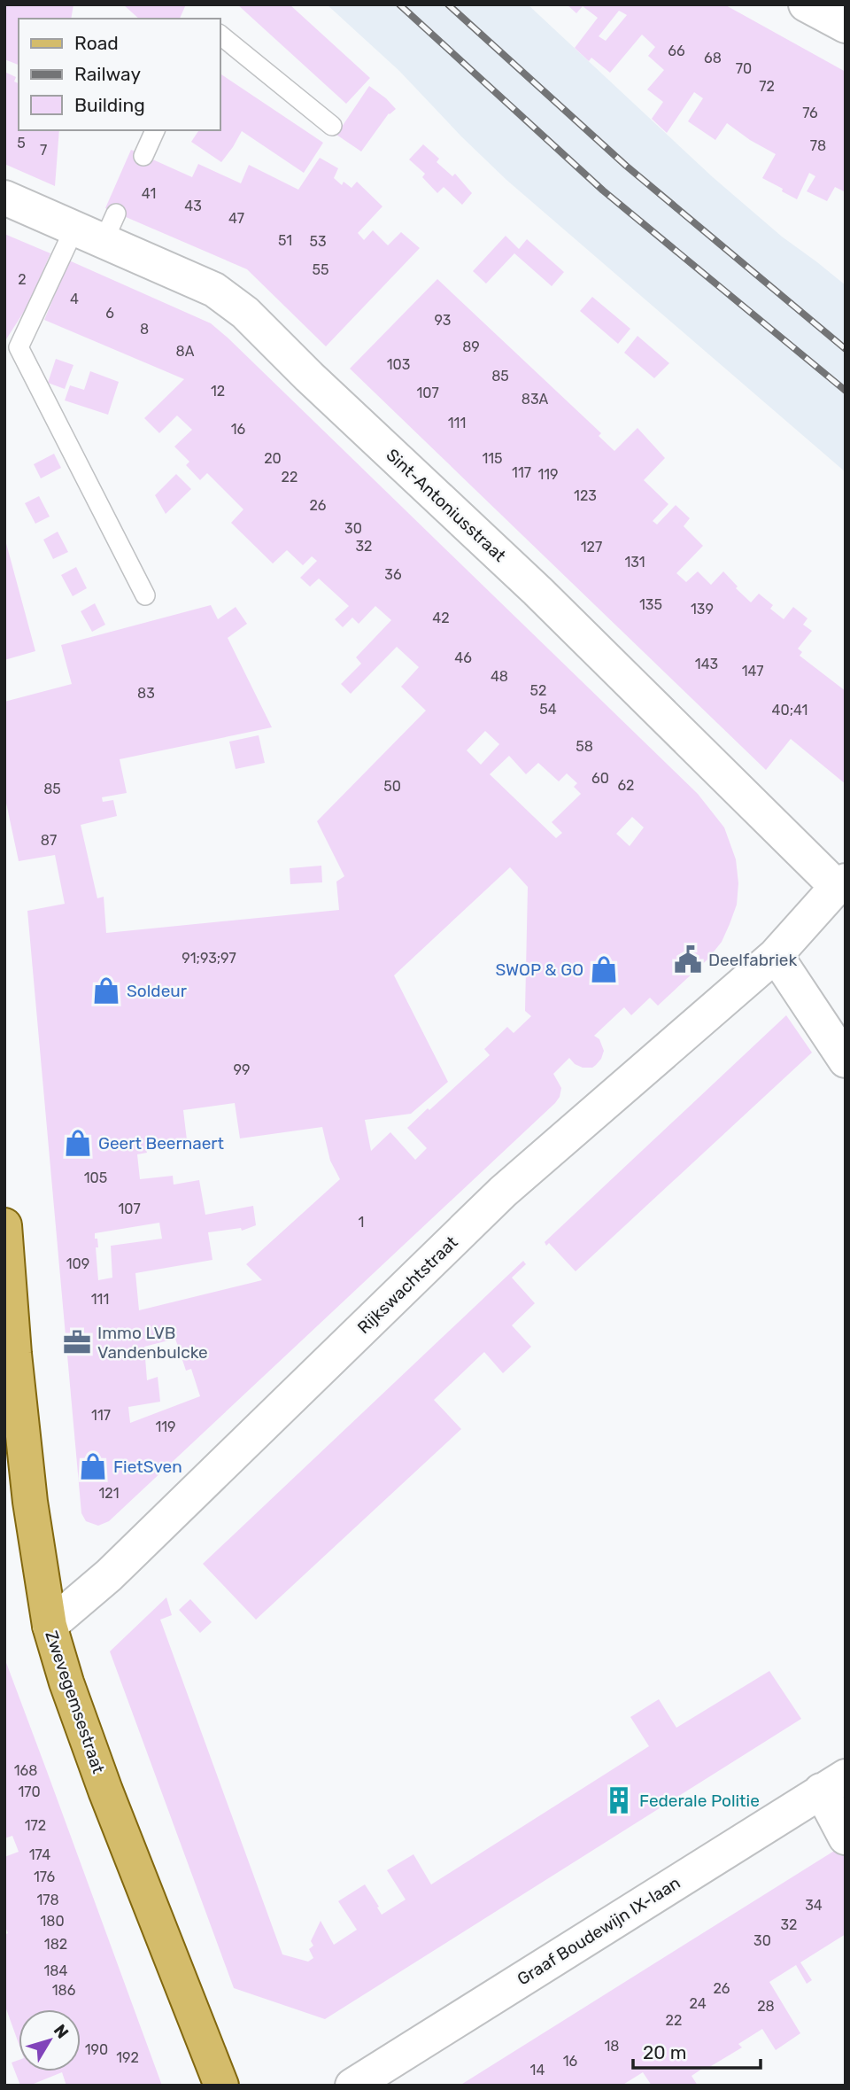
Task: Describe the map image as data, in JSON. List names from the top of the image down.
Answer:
{
  "streets": {
    "main road": ["Zwevegemsestraat"],
    "street": ["Sint-Antoniusstraat", "Rijkswachtstraat", "Graaf Boudewijn IX-laan"]
  },
  "crossings": [
    ["Sint-Antoniusstraat", "Rijkswachtstraat"],
    ["Rijkswachtstraat", "Zwevegemsestraat"]
  ],
  "places": {
    "public building": ["Deelfabriek"],
    "shop": [
      "SWOP & GO",
      "Soldeur",
      "Geert Beernaert",
      "FietSven"
    ],
    "office": ["Immo LVB Vandenbulcke"],
    "building": ["Federale Politie"]
  },
  "house_numbers": [
    "66",
    "68",
    "70",
    "72",
    "76",
    "5",
    "78",
    "7",
    "41",
    "43",
    "47",
    "51",
    "53",
    "55",
    "2",
    "4",
    "6",
    "93",
    "8",
    "89",
    "8A",
    "103",
    "85",
    "12",
    "107",
    "83A",
    "111",
    "16",
    "20",
    "115",
    "117",
    "119",
    "22",
    "123",
    "26",
    "30",
    "32",
    "127",
    "131",
    "36",
    "135",
    "139",
    "42",
    "46",
    "143",
    "147",
    "48",
    "52",
    "83",
    "54",
    "40;41",
    "58",
    "60",
    "62",
    "50",
    "85",
    "87",
    "91;93;97",
    "99",
    "105",
    "107",
    "1",
    "109",
    "111",
    "117",
    "119",
    "121",
    "168",
    "170",
    "172",
    "174",
    "176",
    "178",
    "34",
    "180",
    "32",
    "30",
    "182",
    "184",
    "26",
    "186",
    "24",
    "28",
    "22",
    "18",
    "190",
    "192",
    "16",
    "14"
  ],
  "legend": ["Road", "Railway", "Building"],
  "scale_bar": "20 m",
  "north": "top right"
}
